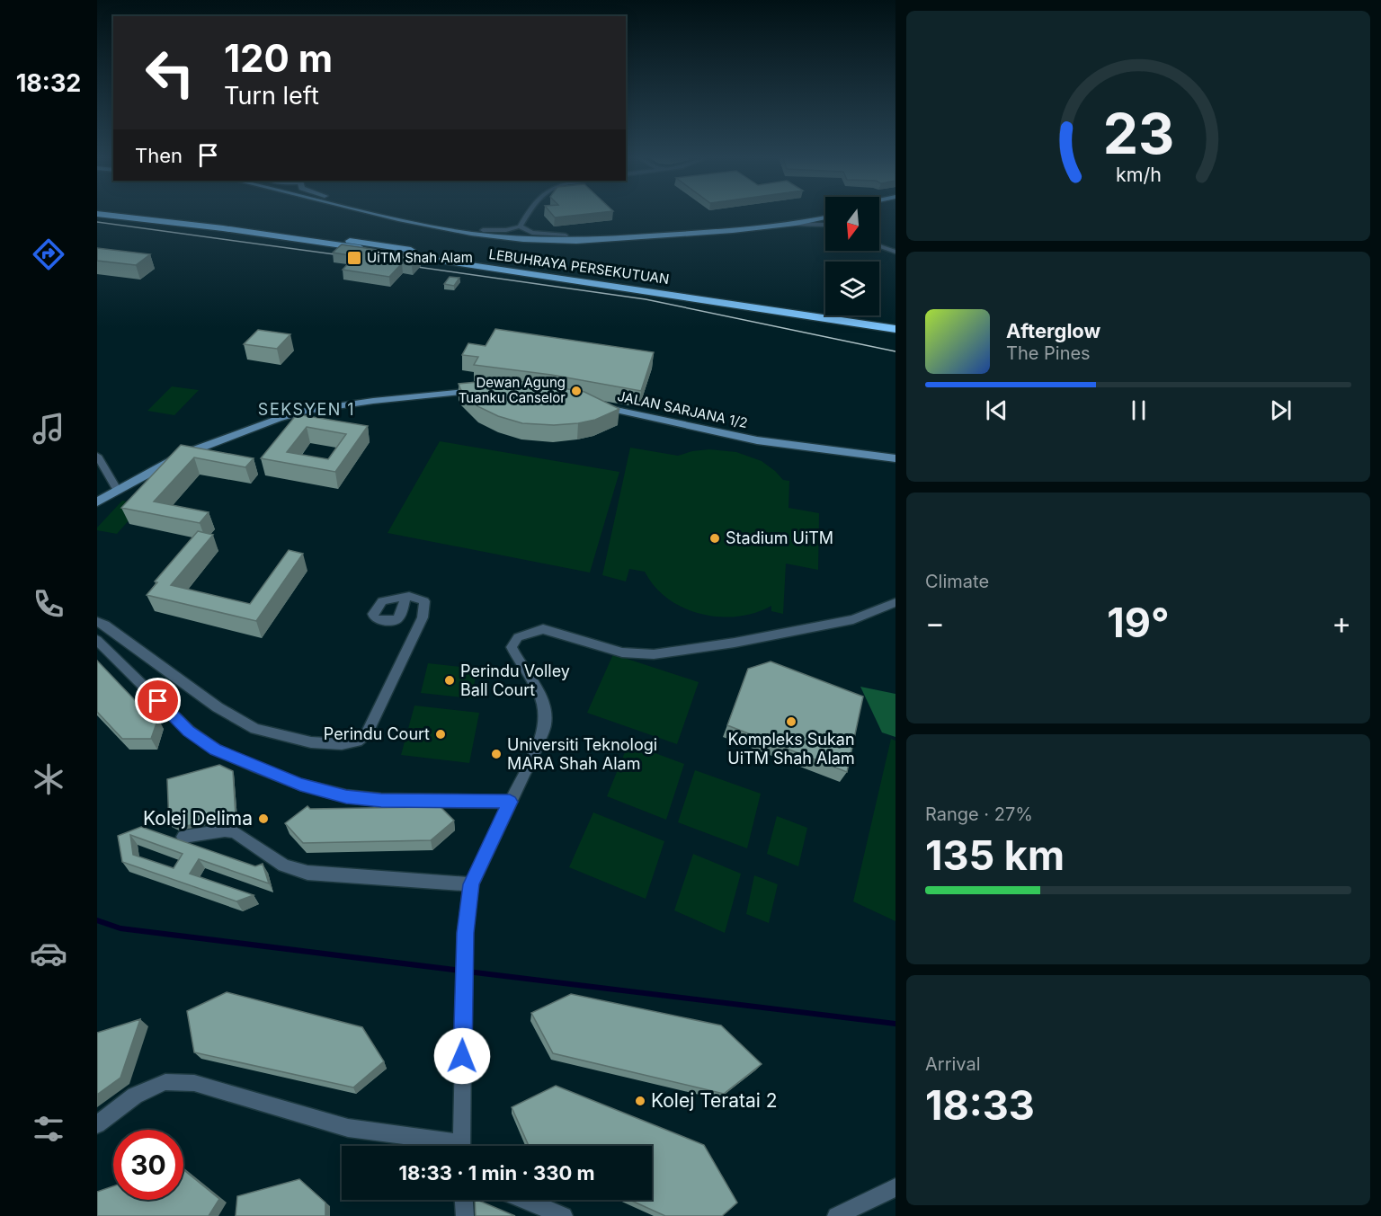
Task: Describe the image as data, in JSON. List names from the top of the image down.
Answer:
{
  "streets": {
    "highway": ["LEBUHRAYA PERSEKUTUAN"],
    "street": ["JALAN SARJANA 1/2"]
  },
  "districts": ["SEKSYEN 1"],
  "places": {
    "transit": ["UiTM Shah Alam"],
    "other": [
      "Dewan Agung Tuanku Canselor",
      "Stadium UiTM",
      "Perindu Volley Ball Court",
      "Kompleks Sukan UiTM Shah Alam",
      "Perindu Court",
      "Universiti Teknologi MARA Shah Alam",
      "Kolej Delima",
      "Kolej Teratai 2"
    ]
  },
  "north": "bottom",
  "page": {
    "tabs": "18:32",
    "turn": ["120 m", "Turn left"],
    "then": "Then",
    "song": ["Afterglow", "The Pines"],
    "tile": [
      "Climate",
      ["Range · 27%", "135 km"],
      ["Arrival", "18:33"]
    ],
    "heat": ["−", "19°", "+"],
    "limit": "30",
    "trip": "18:33 · 1 min · 330 m",
    "gauge": ["23", "km/h"]
  }
}
